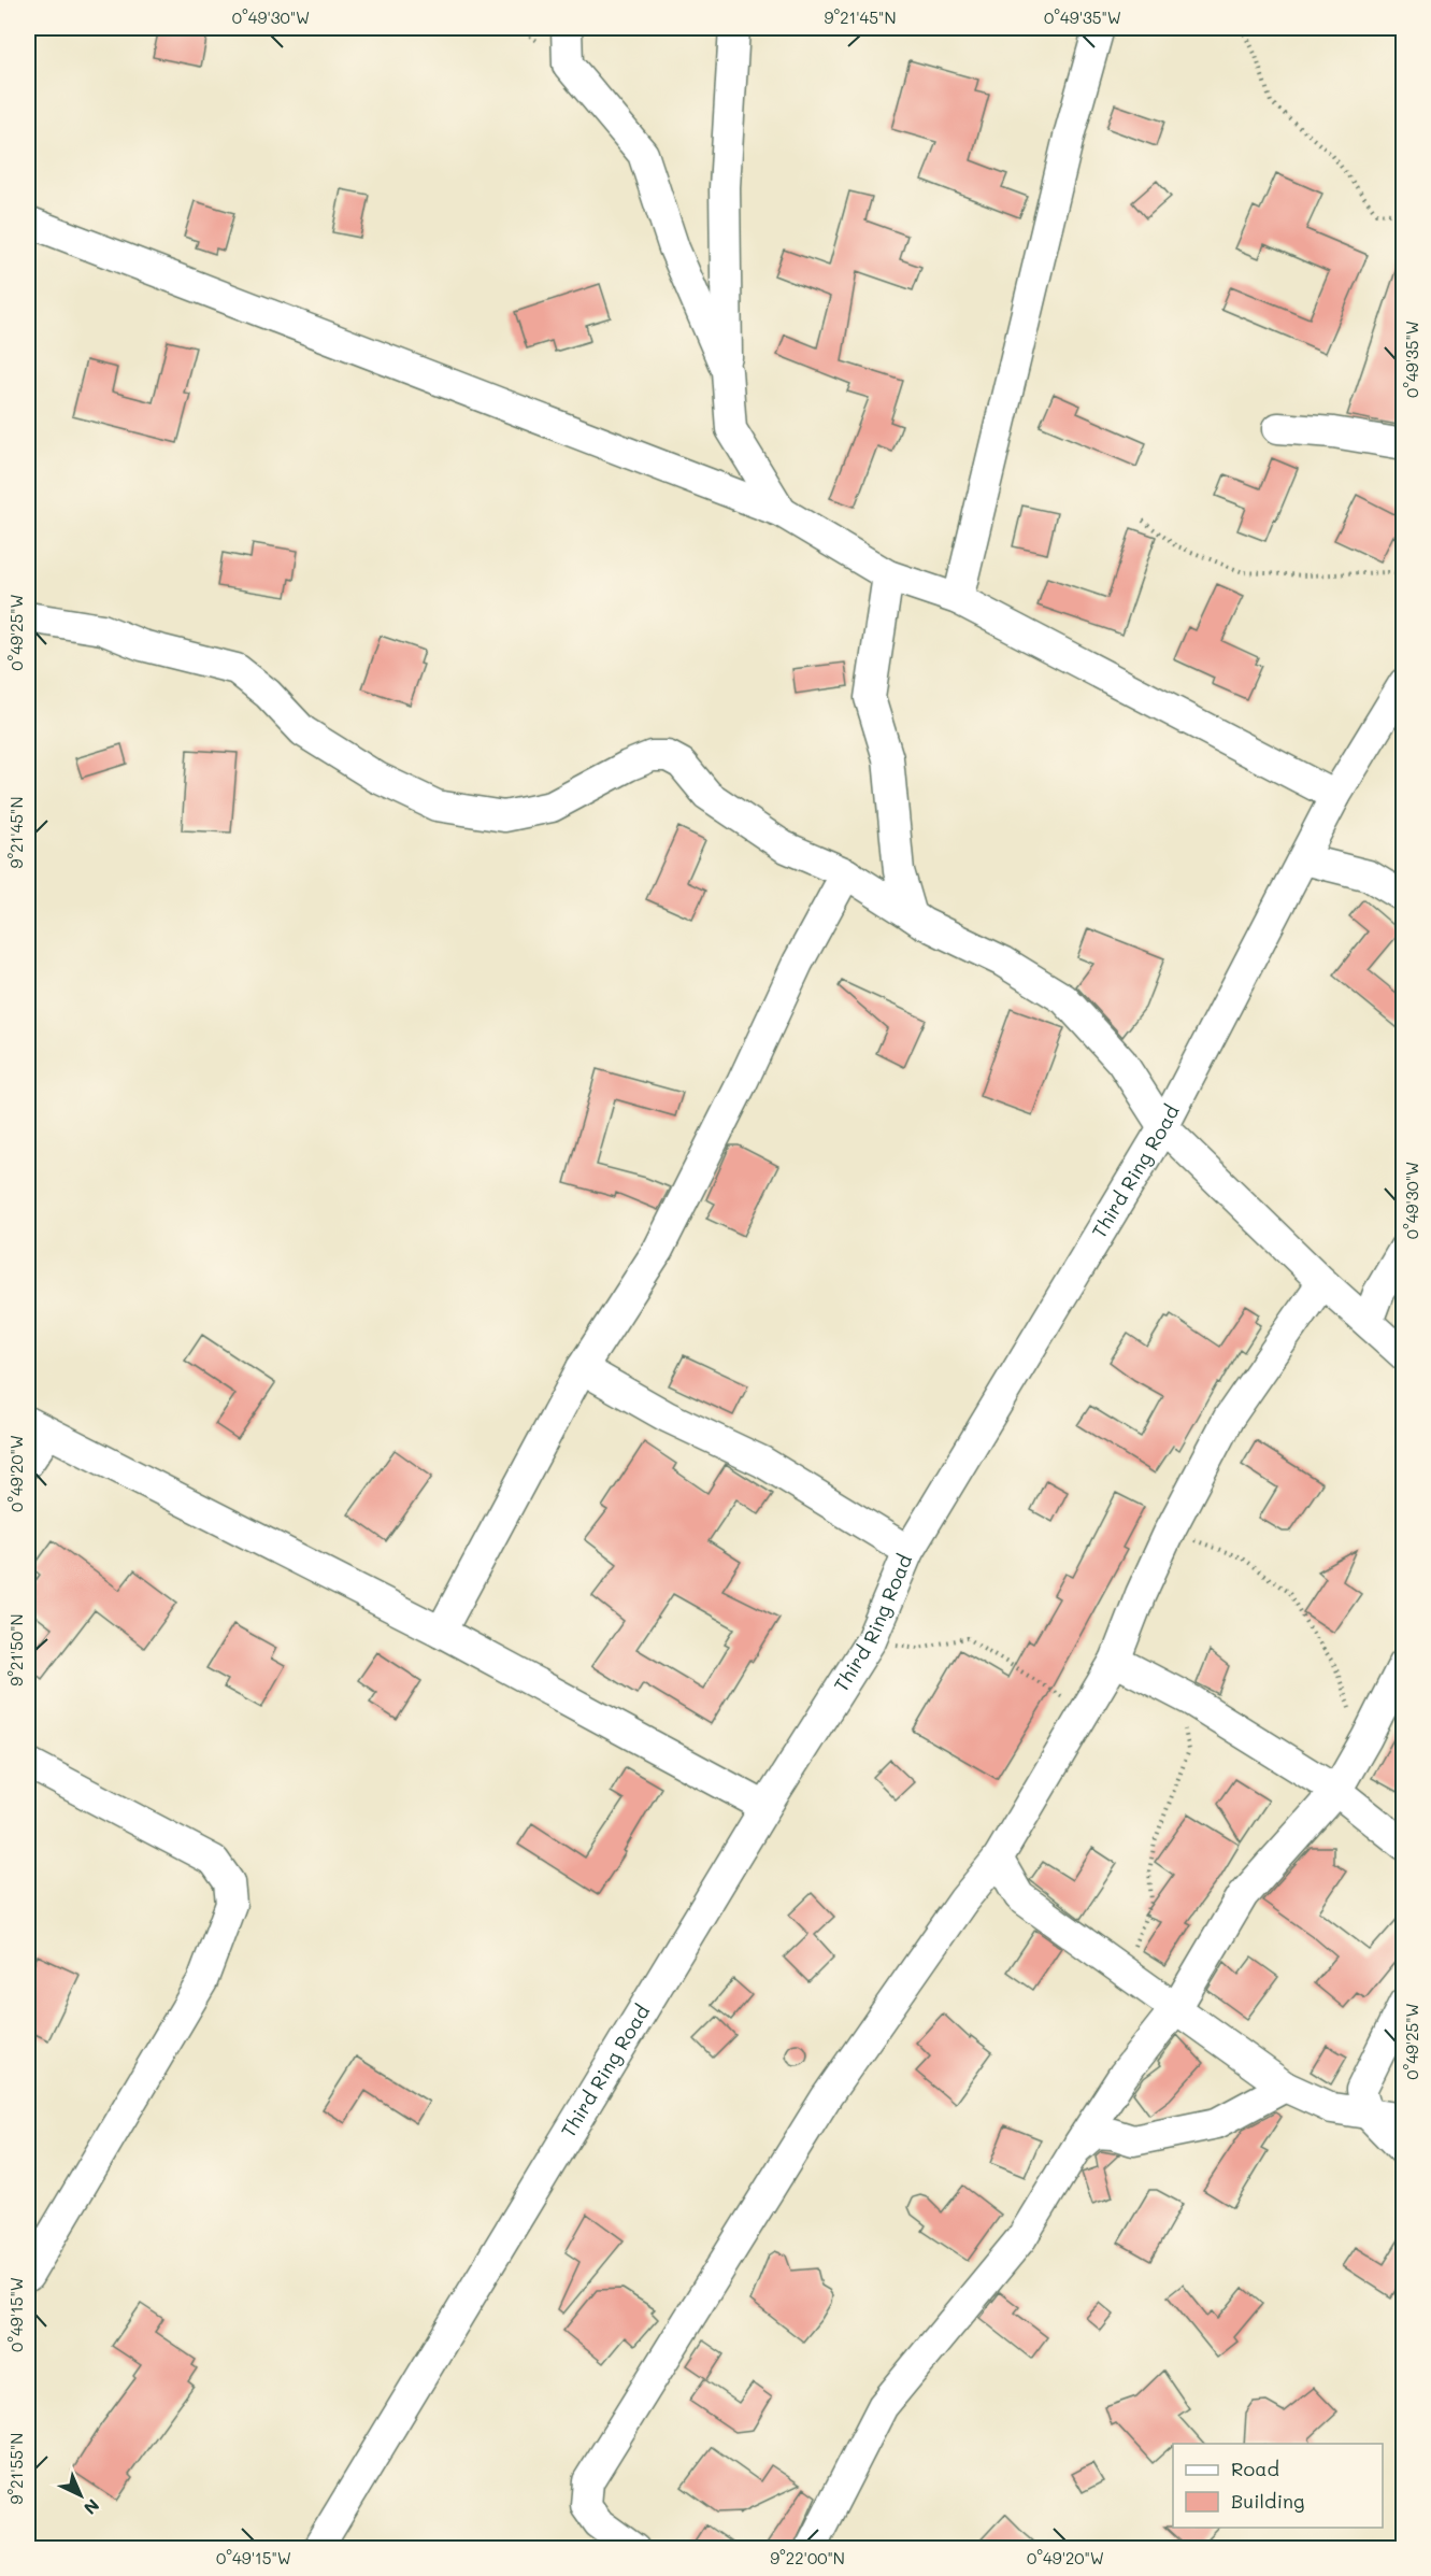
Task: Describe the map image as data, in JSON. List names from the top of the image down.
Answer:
{
  "streets": {
    "street": ["Third Ring Road"]
  },
  "legend": ["Road", "Building"],
  "north": "bottom right",
  "coordinates": [
    "0°49'30\"W",
    "9°21'45\"N",
    "0°49'35\"W",
    "0°49'25\"W",
    "0°49'20\"W",
    "9°21'50\"N",
    "0°49'15\"W",
    "9°21'55\"N",
    "9°22'00\"N"
  ]
}
